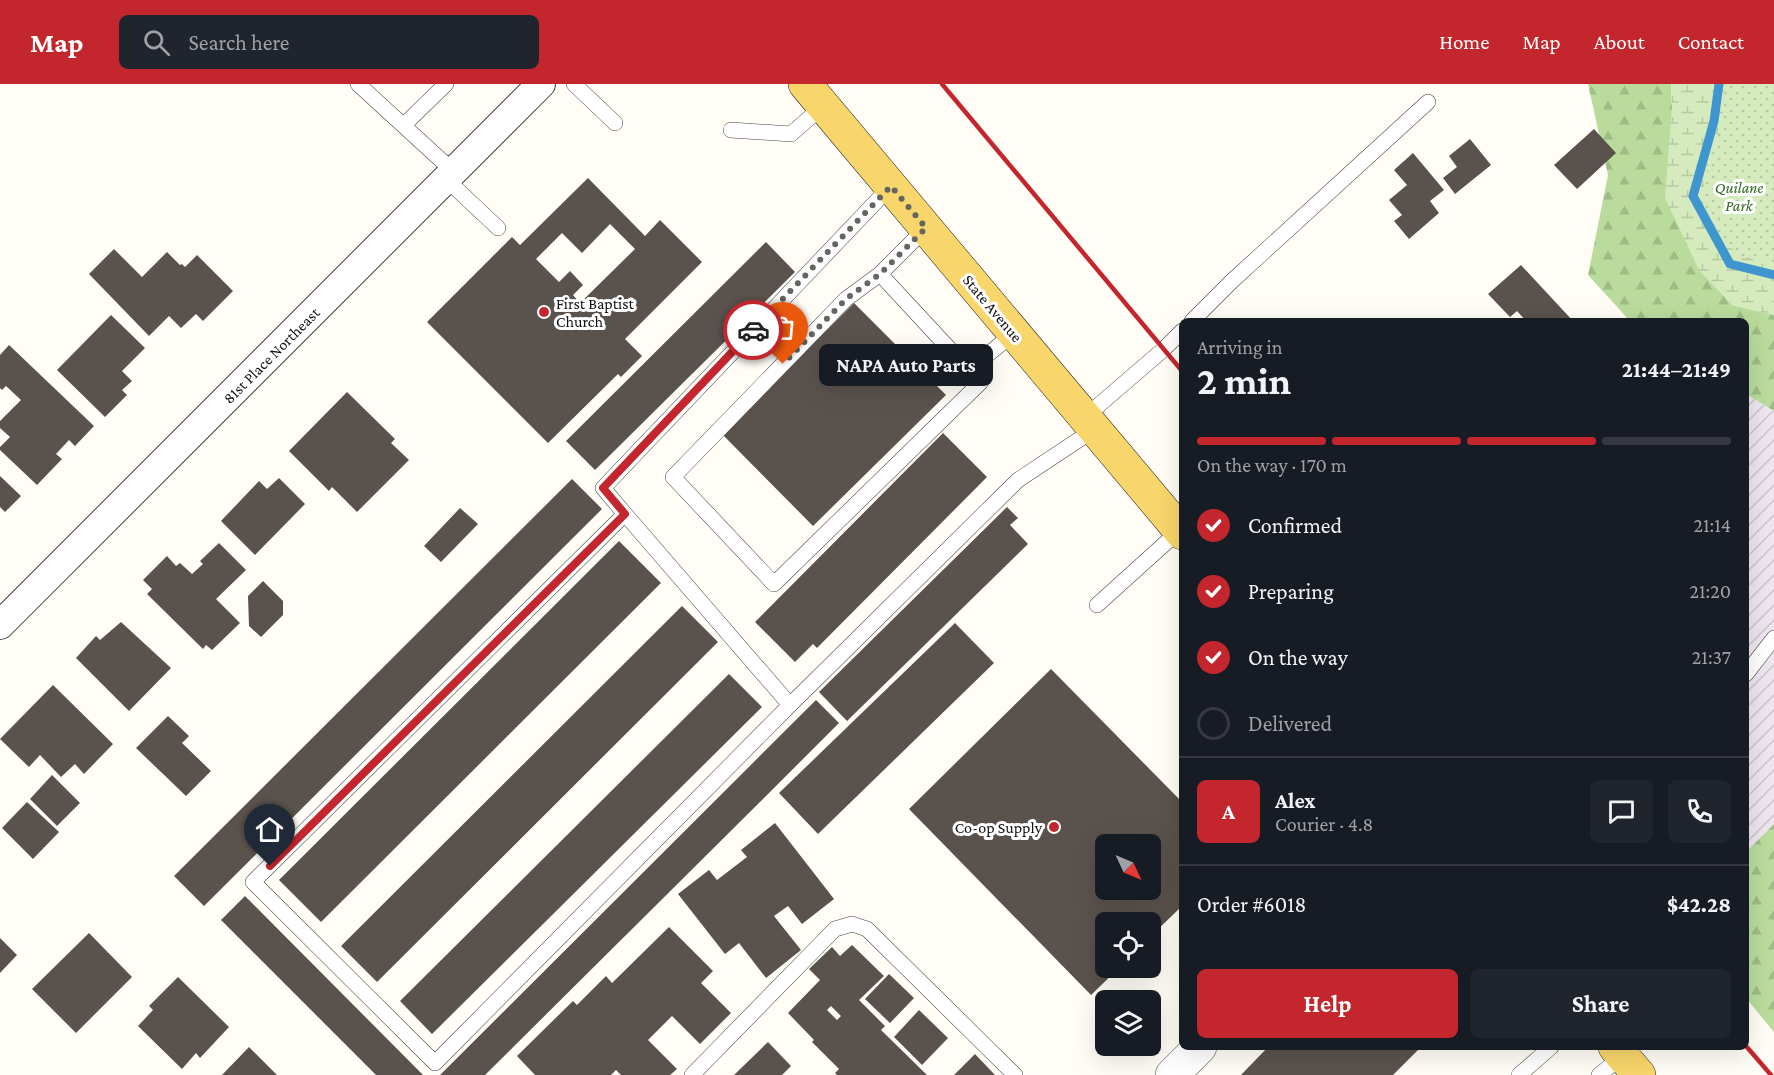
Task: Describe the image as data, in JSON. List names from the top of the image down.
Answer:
{
  "streets": {
    "main road": ["State Avenue"],
    "street": ["81st Place Northeast"]
  },
  "parks": ["Quilane Park"],
  "places": ["First Baptist Church", "NAPA Auto Parts", "Co-op Supply"],
  "north": "bottom right",
  "page": {
    "header": "Map",
    "search": "Search here",
    "nav": [
      "Home",
      "Map",
      "About",
      "Contact"
    ],
    "heading": ["2 min", "Arriving in", "21:44–21:49"],
    "panel": [
      "Alex",
      "Courier · 4.8",
      "Order #6018",
      "$42.28"
    ],
    "bubble": "NAPA Auto Parts",
    "bar": "On the way · 170 m",
    "list": [
      ["Confirmed", "21:14"],
      ["Preparing", "21:20"],
      ["On the way", "21:37"],
      "Delivered"
    ],
    "round": "A",
    "buttons": ["Help", "Share"]
  }
}
